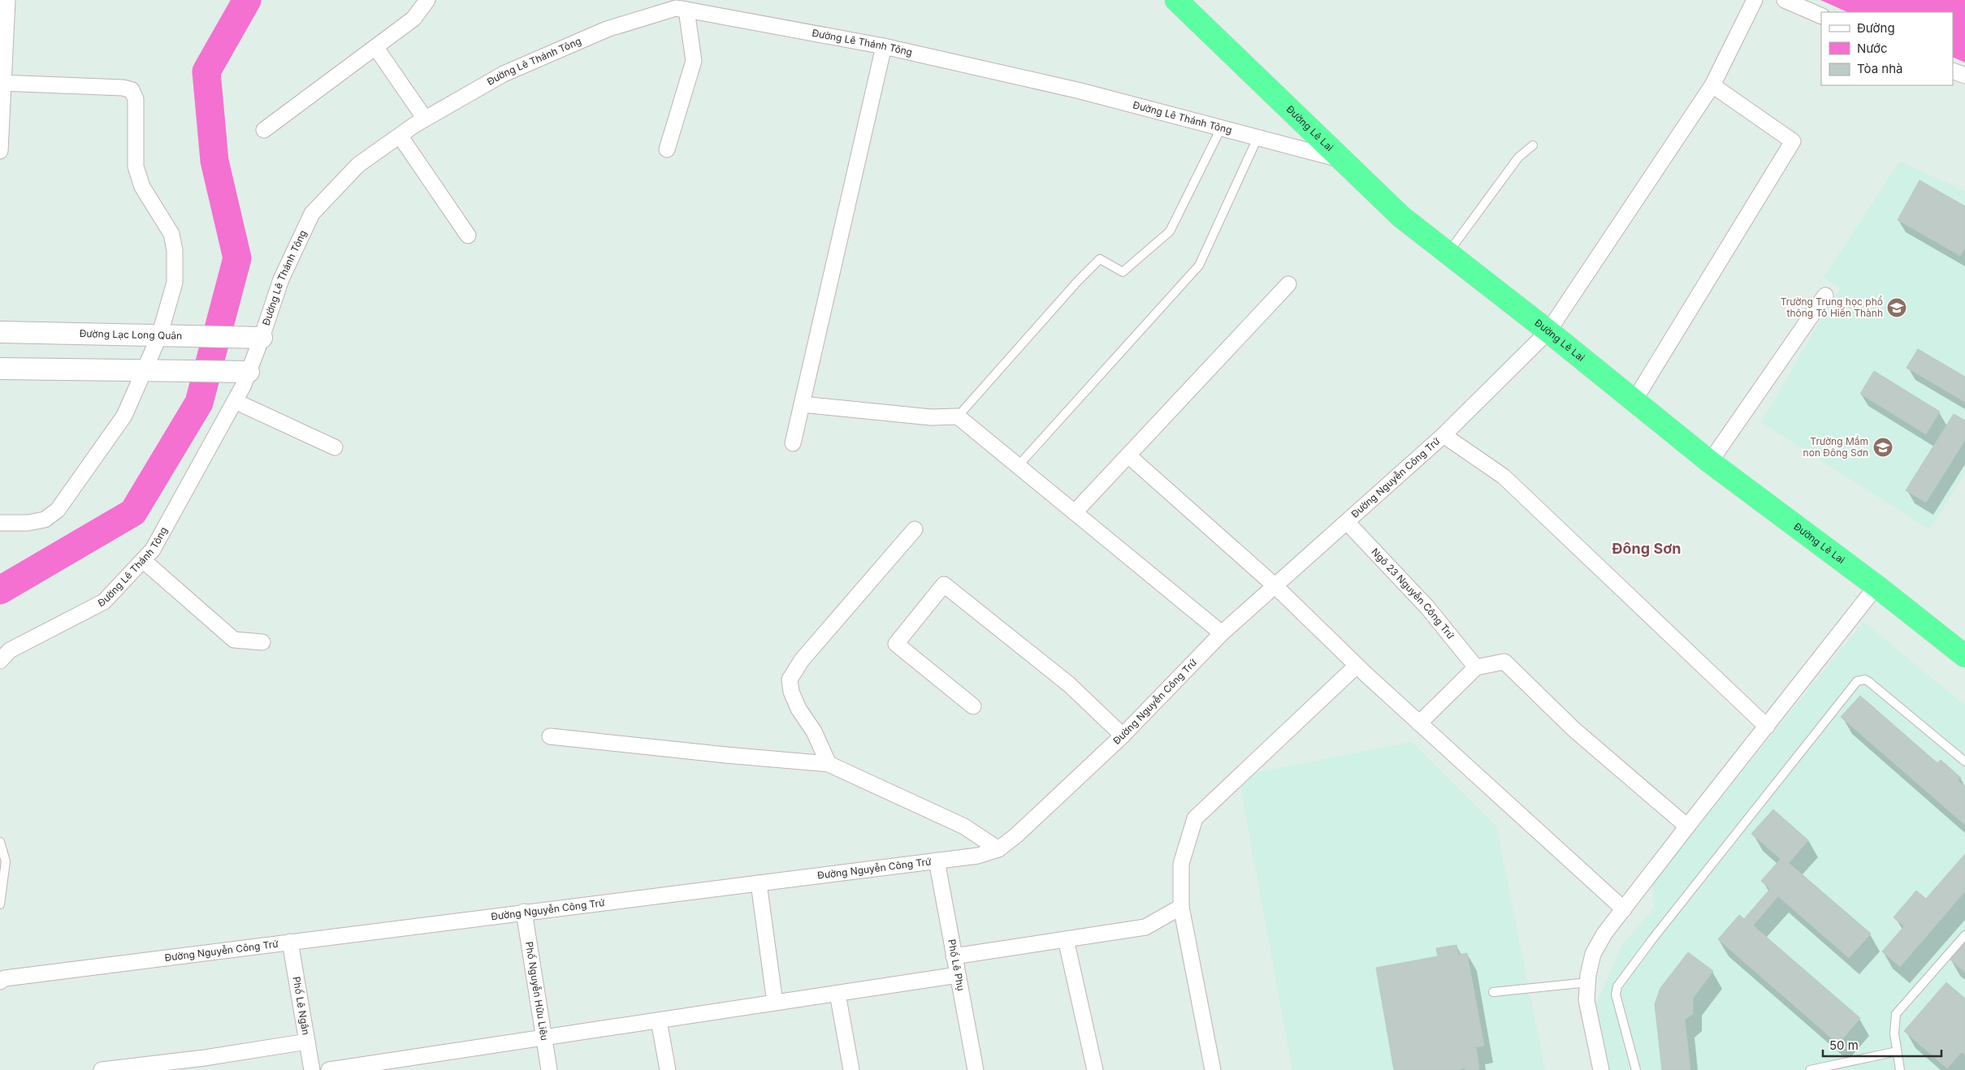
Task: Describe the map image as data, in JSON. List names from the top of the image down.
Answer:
{
  "streets": {
    "highway": ["Đường Lê Lai"],
    "street": [
      "Đường Lê Thánh Tông",
      "Đường Lạc Long Quân",
      "Đường Nguyễn Công Trứ",
      "Ngõ 23 Nguyễn Công Trứ",
      "Phố Lê Phụ",
      "Phố Nguyễn Hữu Liêu",
      "Phố Lê Ngân"
    ]
  },
  "crossings": [
    ["Đường Lê Thánh Tông", "Đường Lê Lai"],
    ["Đường Lê Thánh Tông", "Đường Lạc Long Quân"],
    ["Đường Lê Lai", "Đường Nguyễn Công Trứ"],
    ["Đường Nguyễn Công Trứ", "Ngõ 23 Nguyễn Công Trứ"],
    ["Đường Nguyễn Công Trứ", "Phố Lê Phụ"],
    ["Đường Nguyễn Công Trứ", "Phố Nguyễn Hữu Liêu"],
    ["Đường Nguyễn Công Trứ", "Phố Lê Ngân"]
  ],
  "districts": ["Đông Sơn"],
  "places": {
    "school or university": ["Trường Trung học phổ thông Tô Hiến Thành", "Trường Mầm non Đông Sơn"]
  },
  "legend": ["Đường", "Nước", "Tòa nhà"],
  "scale_bar": "50 m"
}
